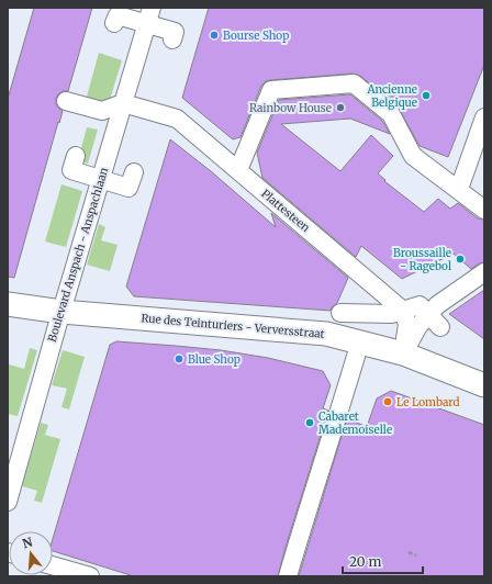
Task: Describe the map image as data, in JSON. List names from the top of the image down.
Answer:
{
  "streets": {
    "street": ["Plattesteen", "Boulevard Anspach - Anspachlaan", "Rue des Teinturiers - Verversstraat"]
  },
  "crossings": [
    ["Plattesteen", "Boulevard Anspach - Anspachlaan"],
    ["Boulevard Anspach - Anspachlaan", "Rue des Teinturiers - Verversstraat"]
  ],
  "places": [
    "Bourse Shop",
    "Ancienne Belgique",
    "Rainbow House",
    "Broussaille - Ragebol",
    "Blue Shop",
    "Le Lombard",
    "Cabaret Mademoiselle"
  ],
  "scale_bar": "20 m",
  "north": "top"
}
